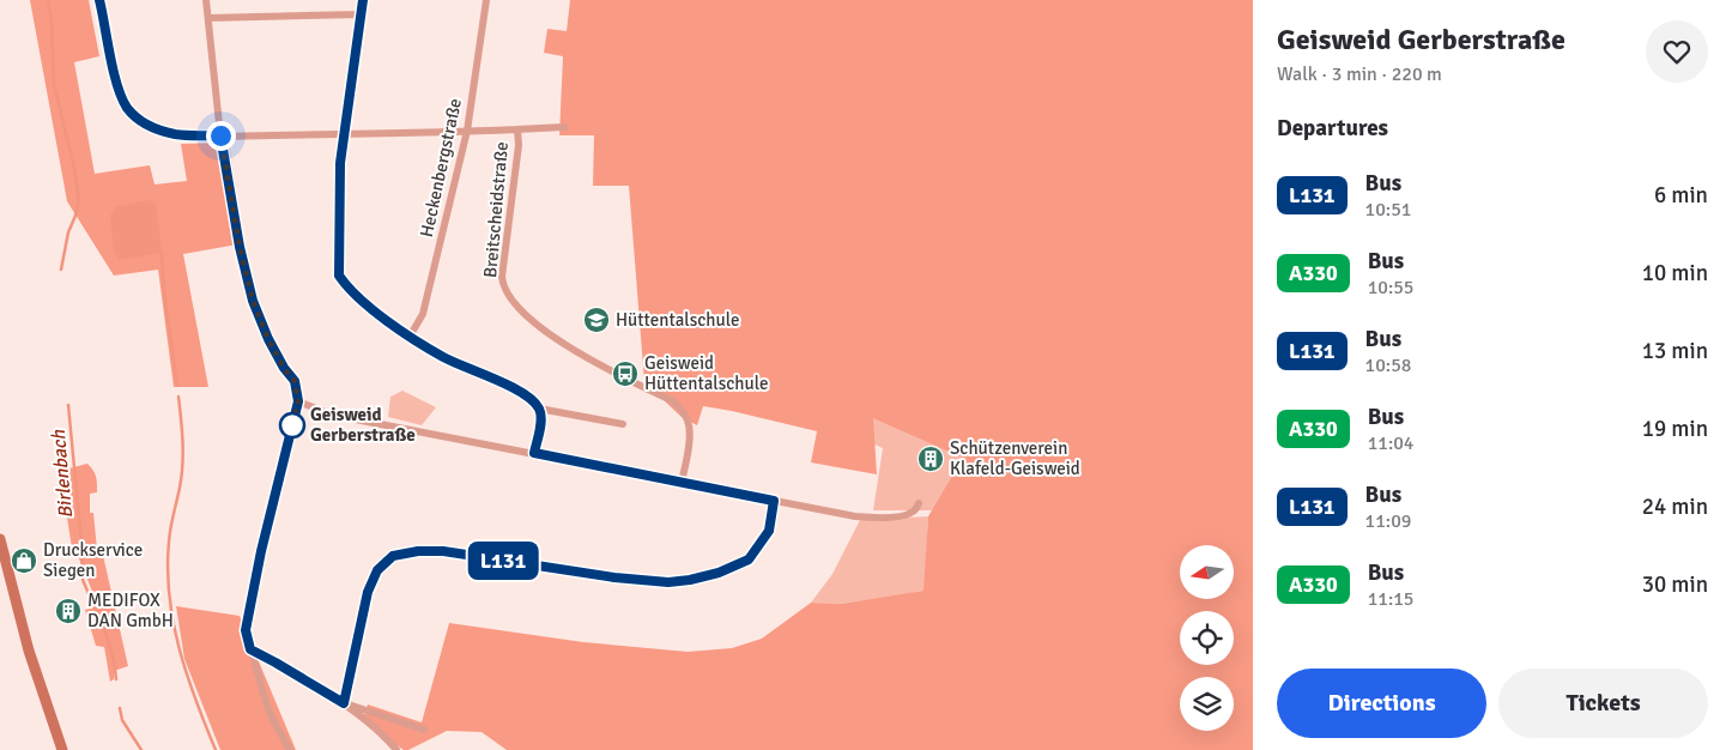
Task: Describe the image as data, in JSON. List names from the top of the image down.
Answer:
{
  "streets": {
    "street": ["Heckenbergstraße", "Breitscheidstraße"]
  },
  "crossings": [
    ["Heckenbergstraße", "Breitscheidstraße"]
  ],
  "water": ["Birlenbach"],
  "places": {
    "school or university": ["Hüttentalschule"],
    "bus stop": ["Geisweid Hüttentalschule"],
    "other": ["Geisweid Gerberstraße"],
    "building": ["Schützenverein Klafeld-Geisweid", "MEDIFOX DAN GmbH"],
    "shop": ["Druckservice Siegen"]
  },
  "lines": ["bus line L131"],
  "north": "left",
  "page": {
    "on_map": "L131",
    "heading": [
      ["Geisweid Gerberstraße", "Walk · 3 min · 220 m"],
      "Departures"
    ],
    "list": [
      {
        "mark": "L131",
        "name": "Bus",
        "note": "10:51",
        "value": "6 min"
      },
      {
        "mark": "A330",
        "name": "Bus",
        "note": "10:55",
        "value": "10 min"
      },
      {
        "mark": "L131",
        "name": "Bus",
        "note": "10:58",
        "value": "13 min"
      },
      {
        "mark": "A330",
        "name": "Bus",
        "note": "11:04",
        "value": "19 min"
      },
      {
        "mark": "L131",
        "name": "Bus",
        "note": "11:09",
        "value": "24 min"
      },
      {
        "mark": "A330",
        "name": "Bus",
        "note": "11:15",
        "value": "30 min"
      }
    ],
    "buttons": ["Directions", "Tickets"]
  }
}
